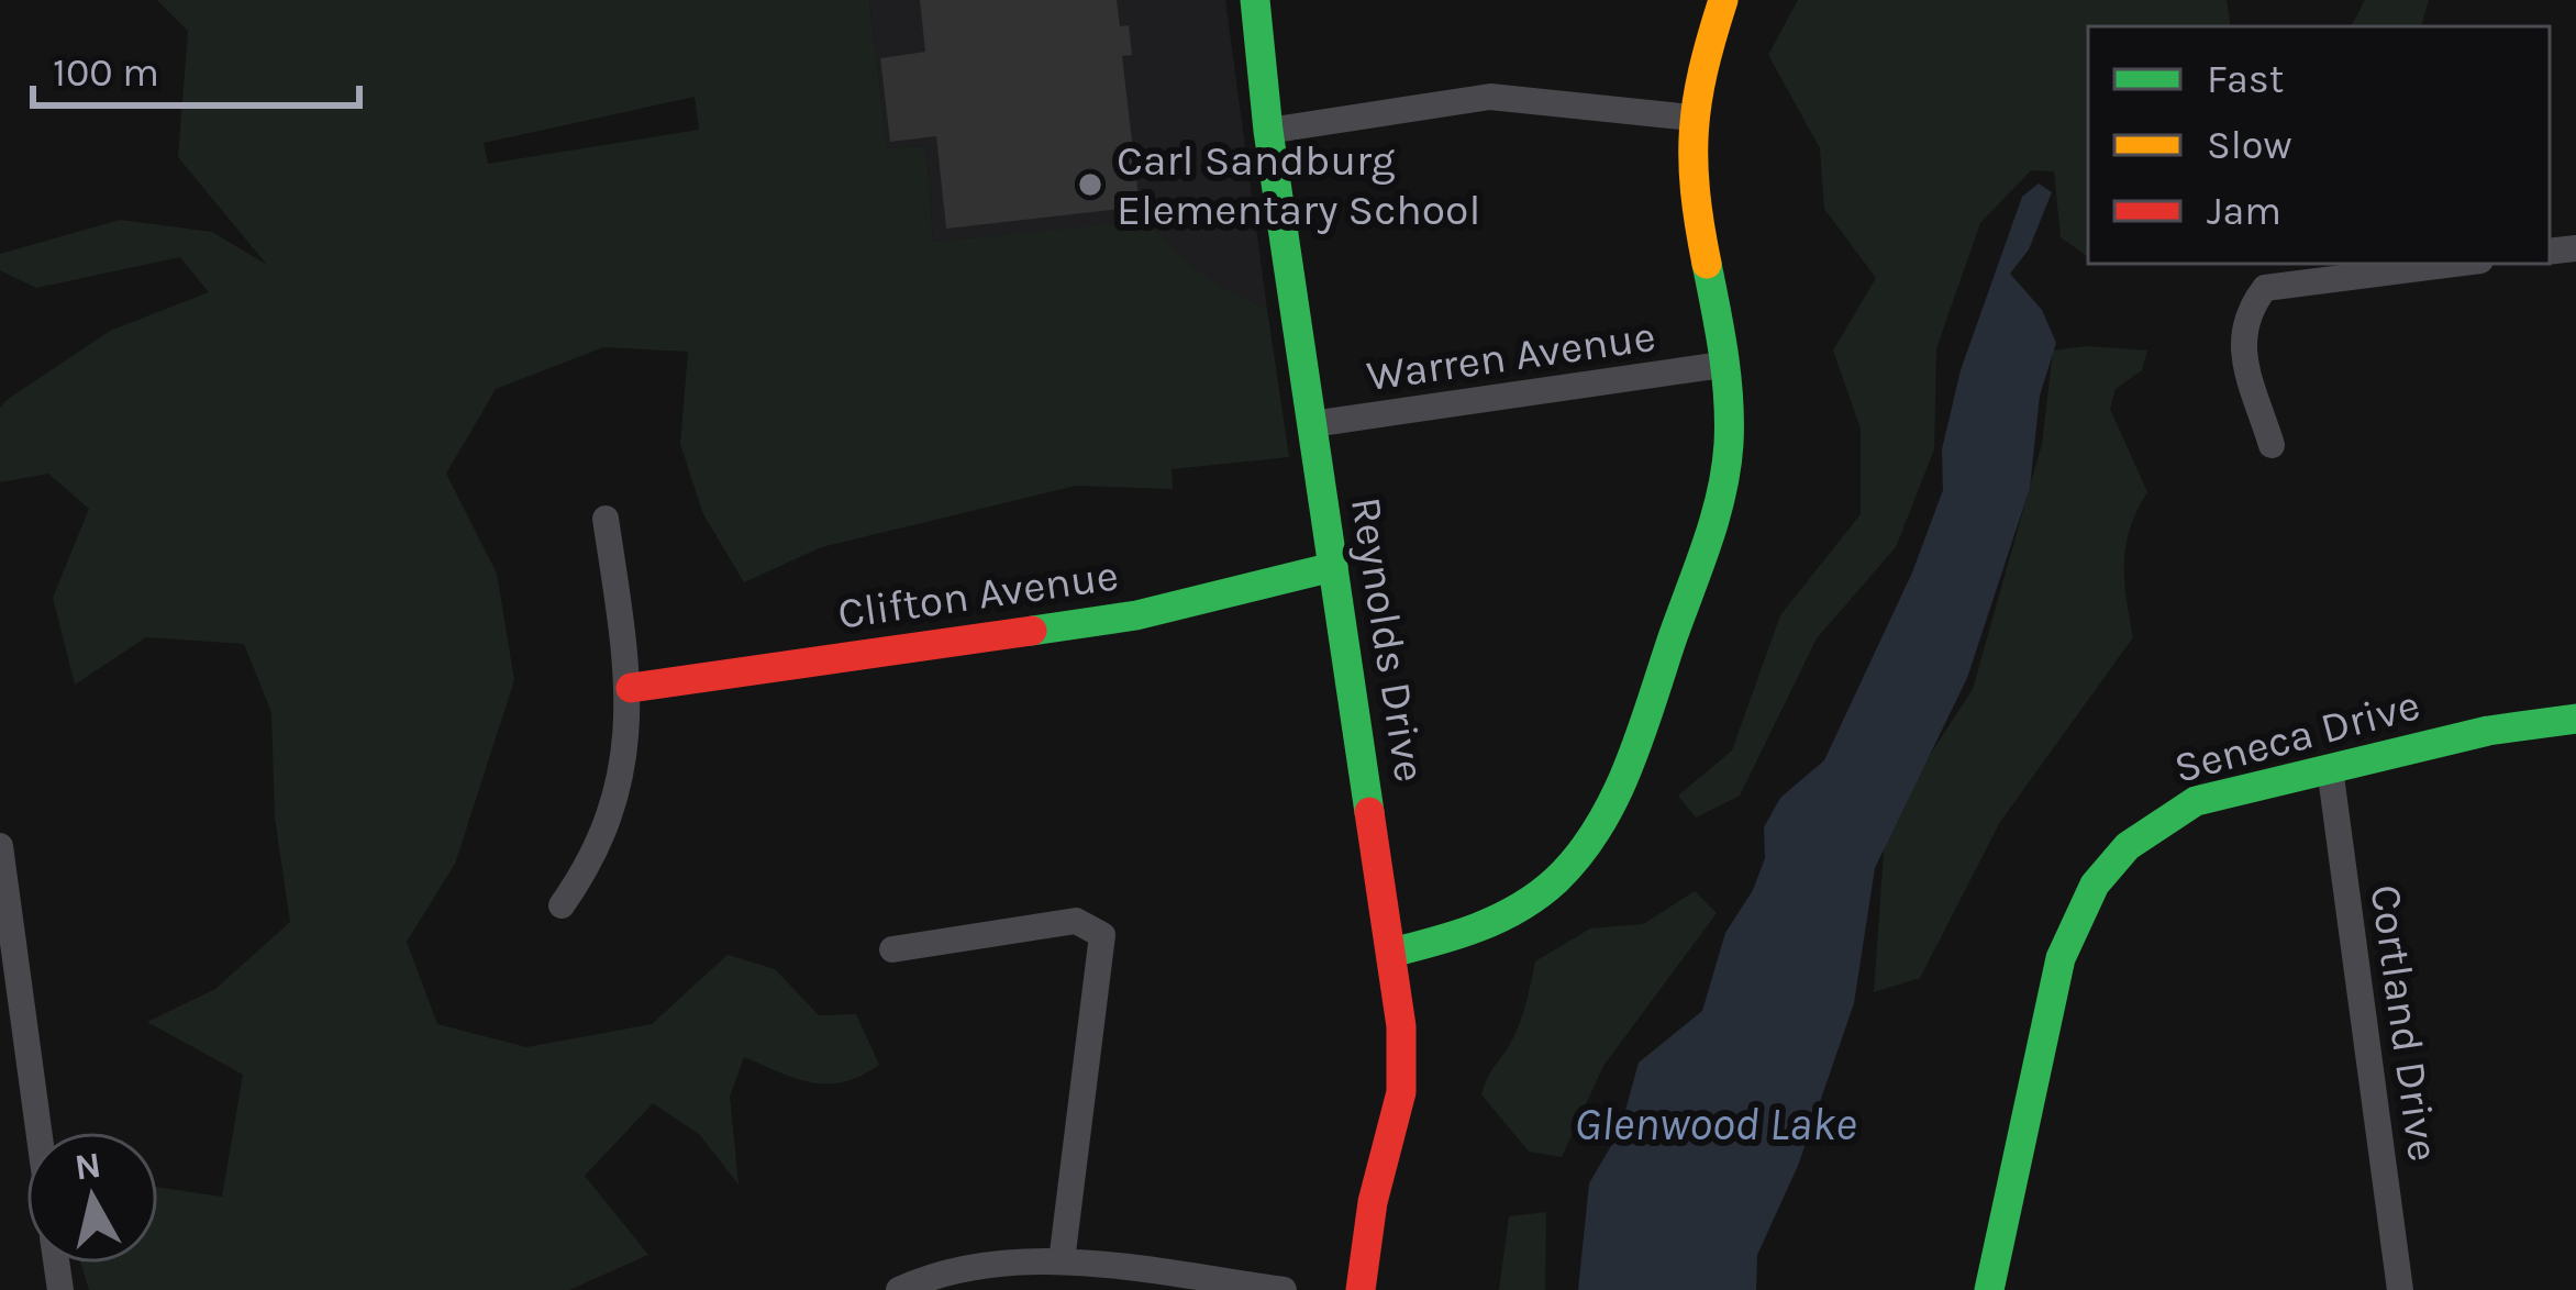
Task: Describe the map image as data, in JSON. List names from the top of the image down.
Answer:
{
  "streets": {
    "street": [
      "Warren Avenue",
      "Clifton Avenue",
      "Reynolds Drive",
      "Seneca Drive",
      "Cortland Drive"
    ]
  },
  "crossings": [
    ["Warren Avenue", "Reynolds Drive"],
    ["Clifton Avenue", "Reynolds Drive"],
    ["Seneca Drive", "Cortland Drive"]
  ],
  "water": ["Glenwood Lake"],
  "places": ["Carl Sandburg Elementary School"],
  "legend": ["Fast", "Slow", "Jam"],
  "scale_bar": "100 m",
  "north": "top"
}
